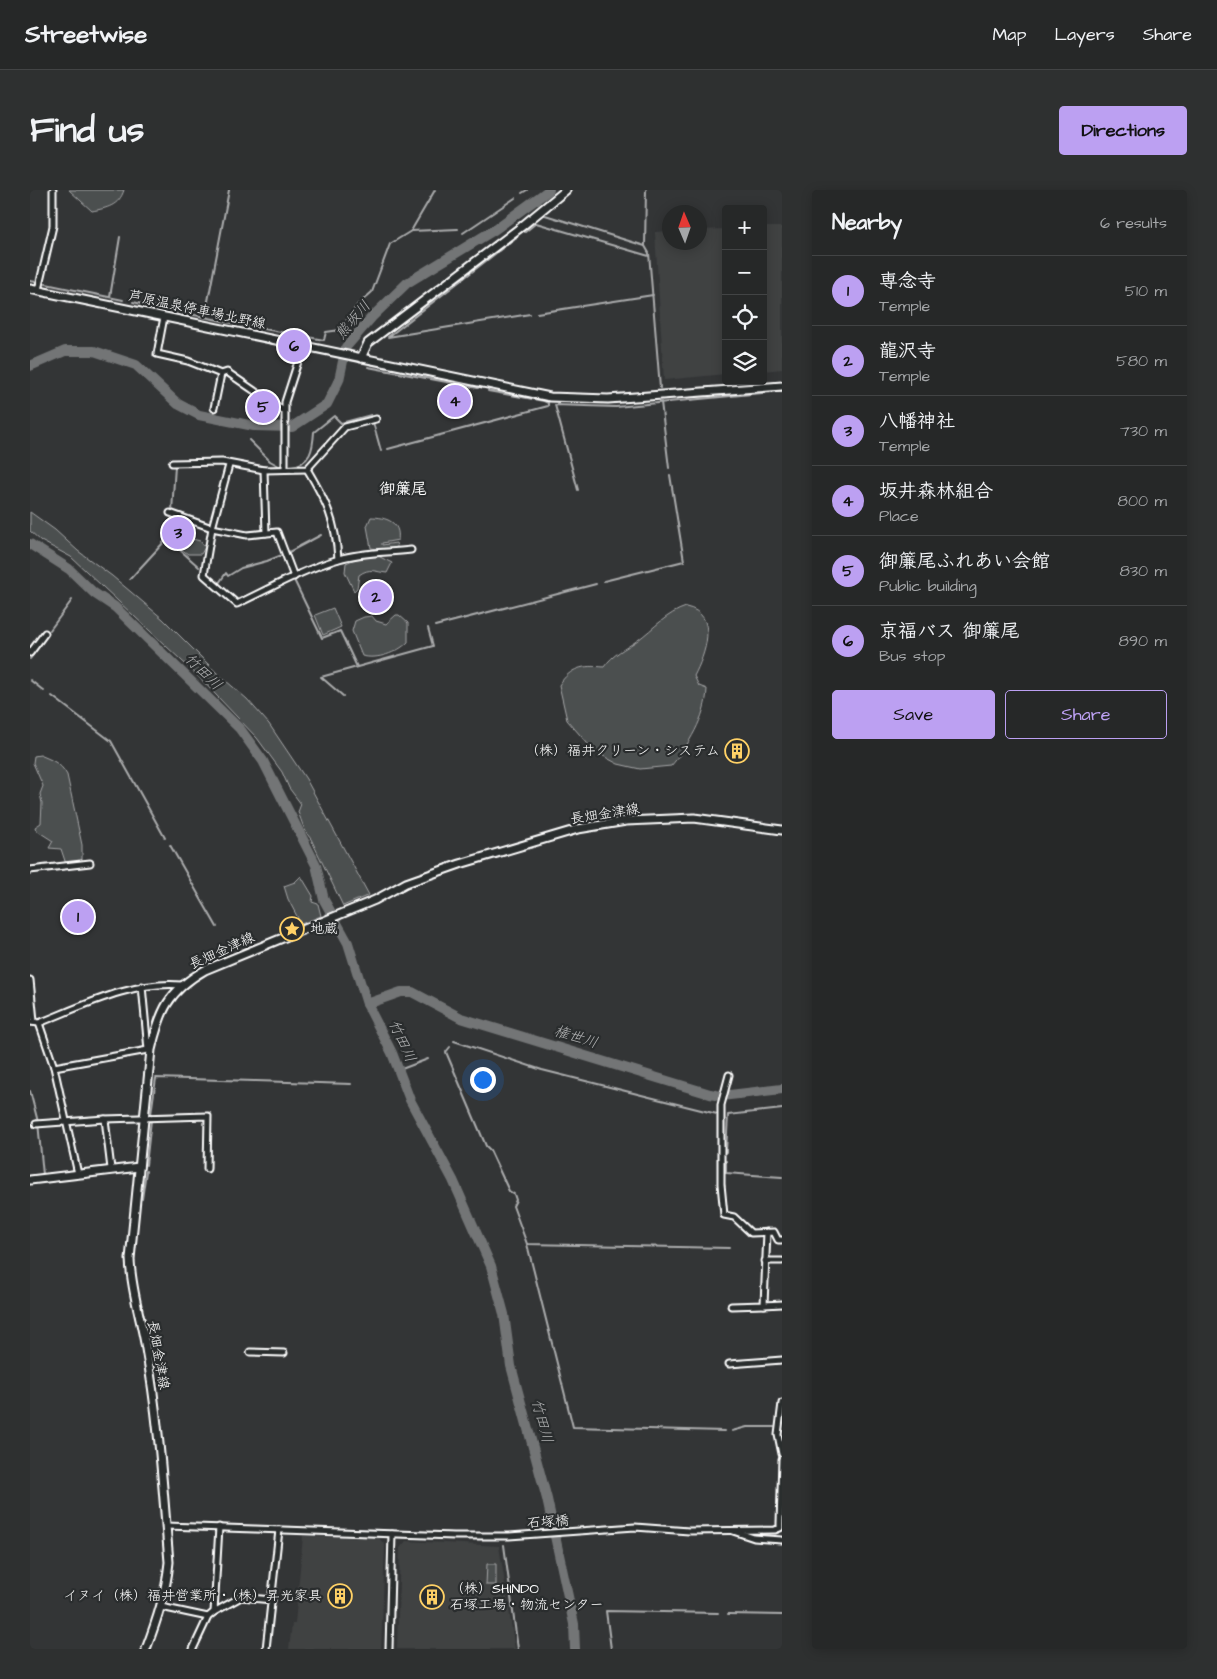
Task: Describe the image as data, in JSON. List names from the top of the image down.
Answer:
{
  "streets": {
    "main road": ["芦原温泉停車場北野線", "長畑金津線"],
    "street": ["石塚橋"]
  },
  "crossings": [
    ["長畑金津線", "石塚橋"]
  ],
  "districts": ["御簾尾"],
  "water": ["熊坂川", "竹田川", "権世川"],
  "places": {
    "building": ["（株）福井クリーン・システム", "イヌイ（株）福井営業所・（株）昇光家具", "（株）SHINDO 石塚工場・物流センター"],
    "place": ["地蔵"]
  },
  "north": "top",
  "page": {
    "header": "Streetwise",
    "nav": ["Map", "Layers", "Share"],
    "title": "Find us",
    "buttons": [
      "Directions",
      ["Save", "Share"]
    ],
    "heading": ["Nearby", "6 results"],
    "map_buttons": ["+", "−"],
    "list": [
      {
        "mark": "1",
        "name": "専念寺",
        "note": "Temple",
        "value": "510 m"
      },
      {
        "mark": "2",
        "name": "龍沢寺",
        "note": "Temple",
        "value": "580 m"
      },
      {
        "mark": "3",
        "name": "八幡神社",
        "note": "Temple",
        "value": "730 m"
      },
      {
        "mark": "4",
        "name": "坂井森林組合",
        "note": "Place",
        "value": "800 m"
      },
      {
        "mark": "5",
        "name": "御簾尾ふれあい会館",
        "note": "Public building",
        "value": "830 m"
      },
      {
        "mark": "6",
        "name": "京福バス 御簾尾",
        "note": "Bus stop",
        "value": "890 m"
      }
    ],
    "pins": [
      "6",
      "4",
      "5",
      "3",
      "2",
      "1"
    ]
  }
}
